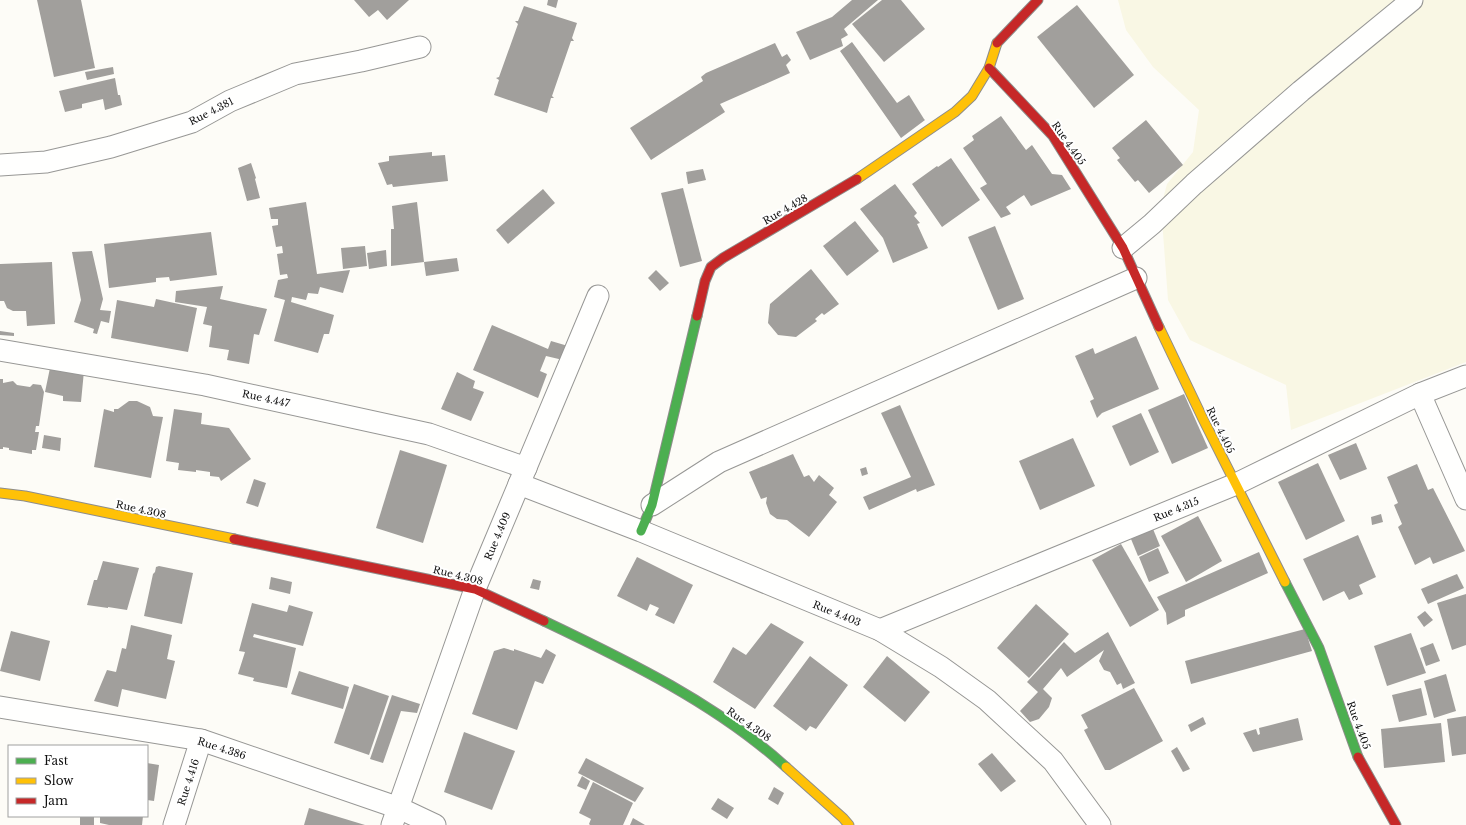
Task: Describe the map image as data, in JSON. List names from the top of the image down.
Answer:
{
  "streets": {
    "street": [
      "Rue 4.381",
      "Rue 4.405",
      "Rue 4.428",
      "Rue 4.447",
      "Rue 4.308",
      "Rue 4.315",
      "Rue 4.409",
      "Rue 4.403",
      "Rue 4.386",
      "Rue 4.416"
    ]
  },
  "crossings": [
    ["Rue 4.405", "Rue 4.428"],
    ["Rue 4.405", "Rue 4.315"],
    ["Rue 4.428", "Rue 4.403"],
    ["Rue 4.447", "Rue 4.409"],
    ["Rue 4.447", "Rue 4.403"],
    ["Rue 4.308", "Rue 4.409"],
    ["Rue 4.315", "Rue 4.403"],
    ["Rue 4.409", "Rue 4.403"],
    ["Rue 4.409", "Rue 4.386"],
    ["Rue 4.386", "Rue 4.416"]
  ],
  "legend": ["Fast", "Slow", "Jam"]
}
